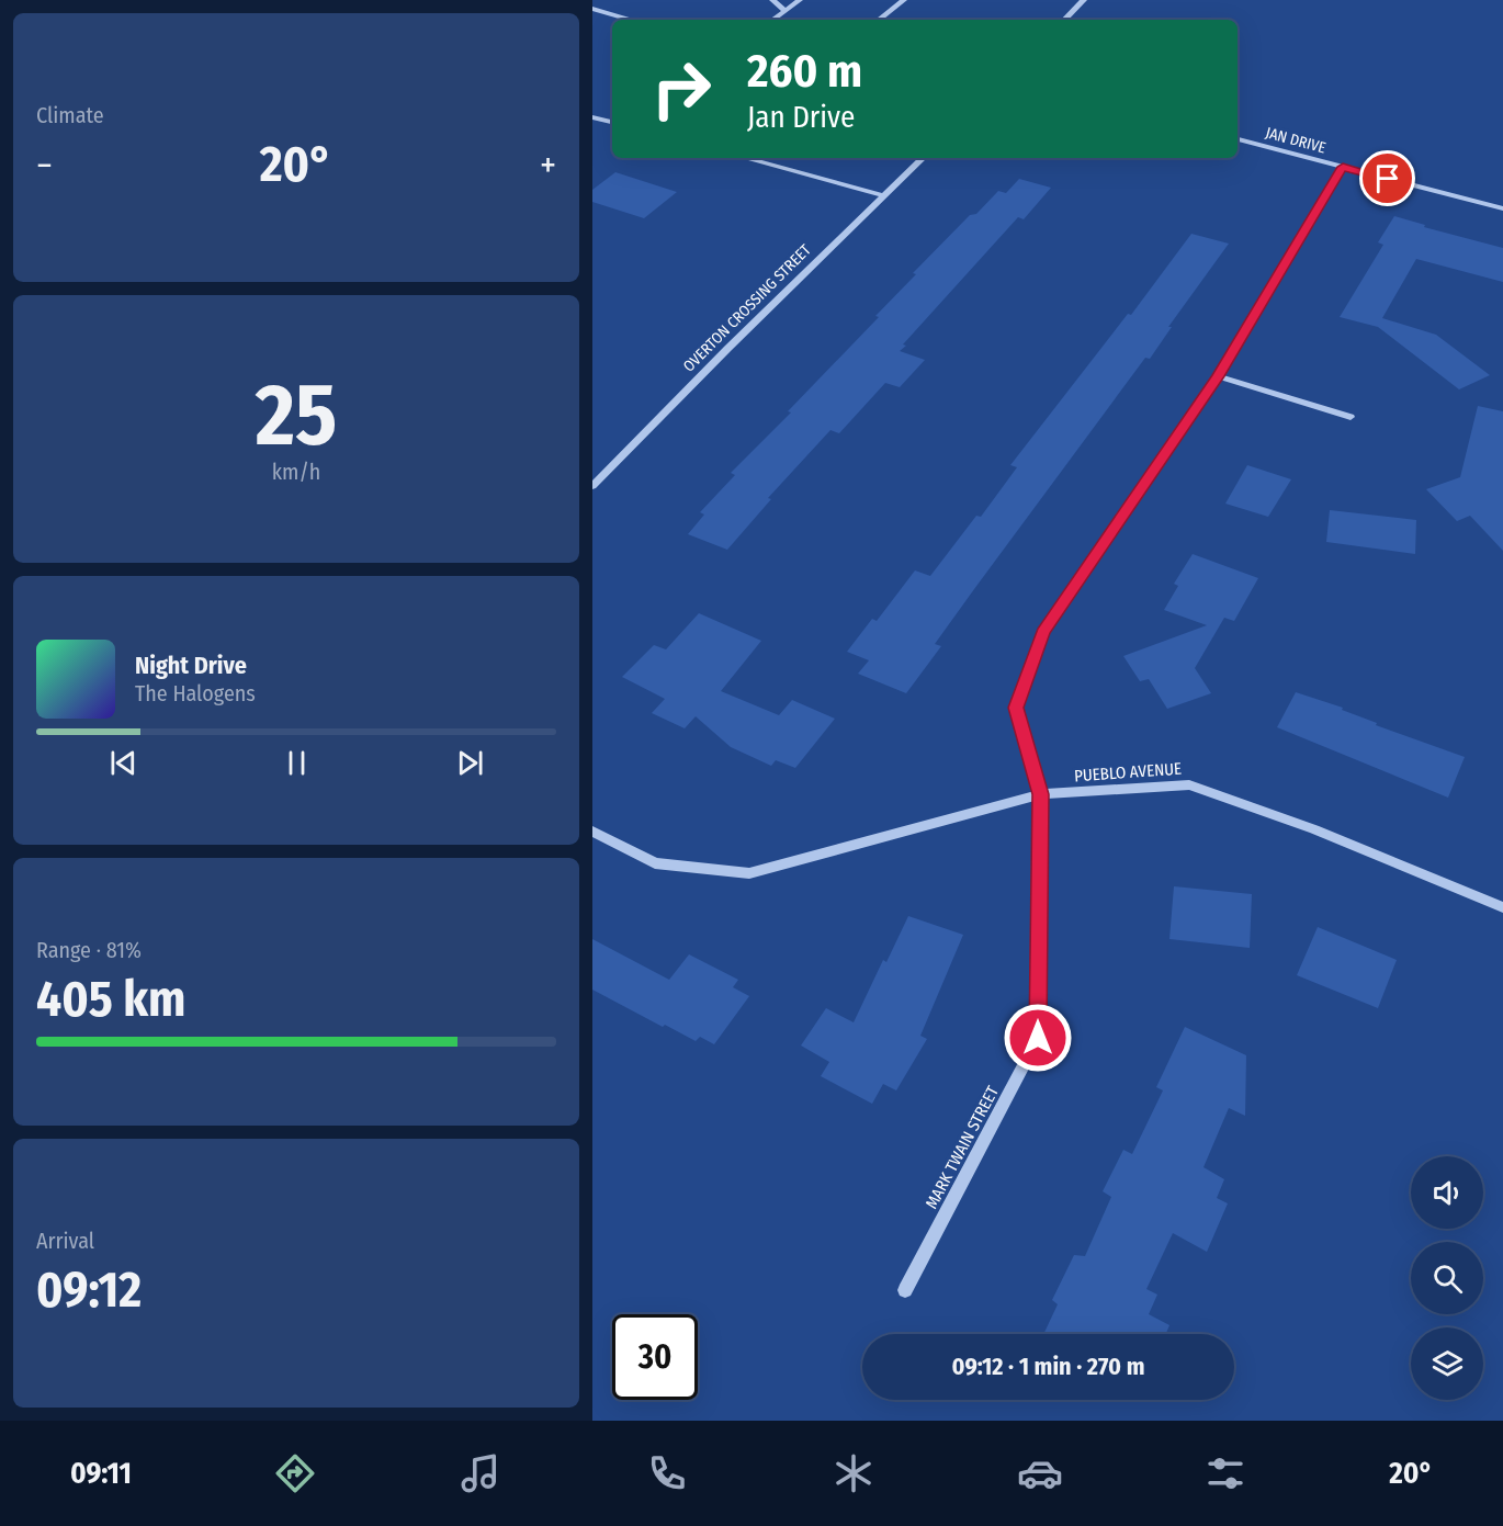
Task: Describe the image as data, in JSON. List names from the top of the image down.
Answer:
{
  "streets": {
    "street": [
      "JAN DRIVE",
      "OVERTON CROSSING STREET",
      "PUEBLO AVENUE",
      "MARK TWAIN STREET"
    ]
  },
  "crossings": [
    ["JAN DRIVE", "MARK TWAIN STREET"],
    ["PUEBLO AVENUE", "MARK TWAIN STREET"]
  ],
  "page": {
    "tile": [
      "Climate",
      ["25", "km/h"],
      ["Range · 81%", "405 km"],
      ["Arrival", "09:12"]
    ],
    "turn": ["260 m", "Jan Drive"],
    "heat": ["−", "20°", "+"],
    "song": ["Night Drive", "The Halogens"],
    "limit": "30",
    "trip": "09:12 · 1 min · 270 m",
    "tabs": ["09:11", "20°"]
  }
}
